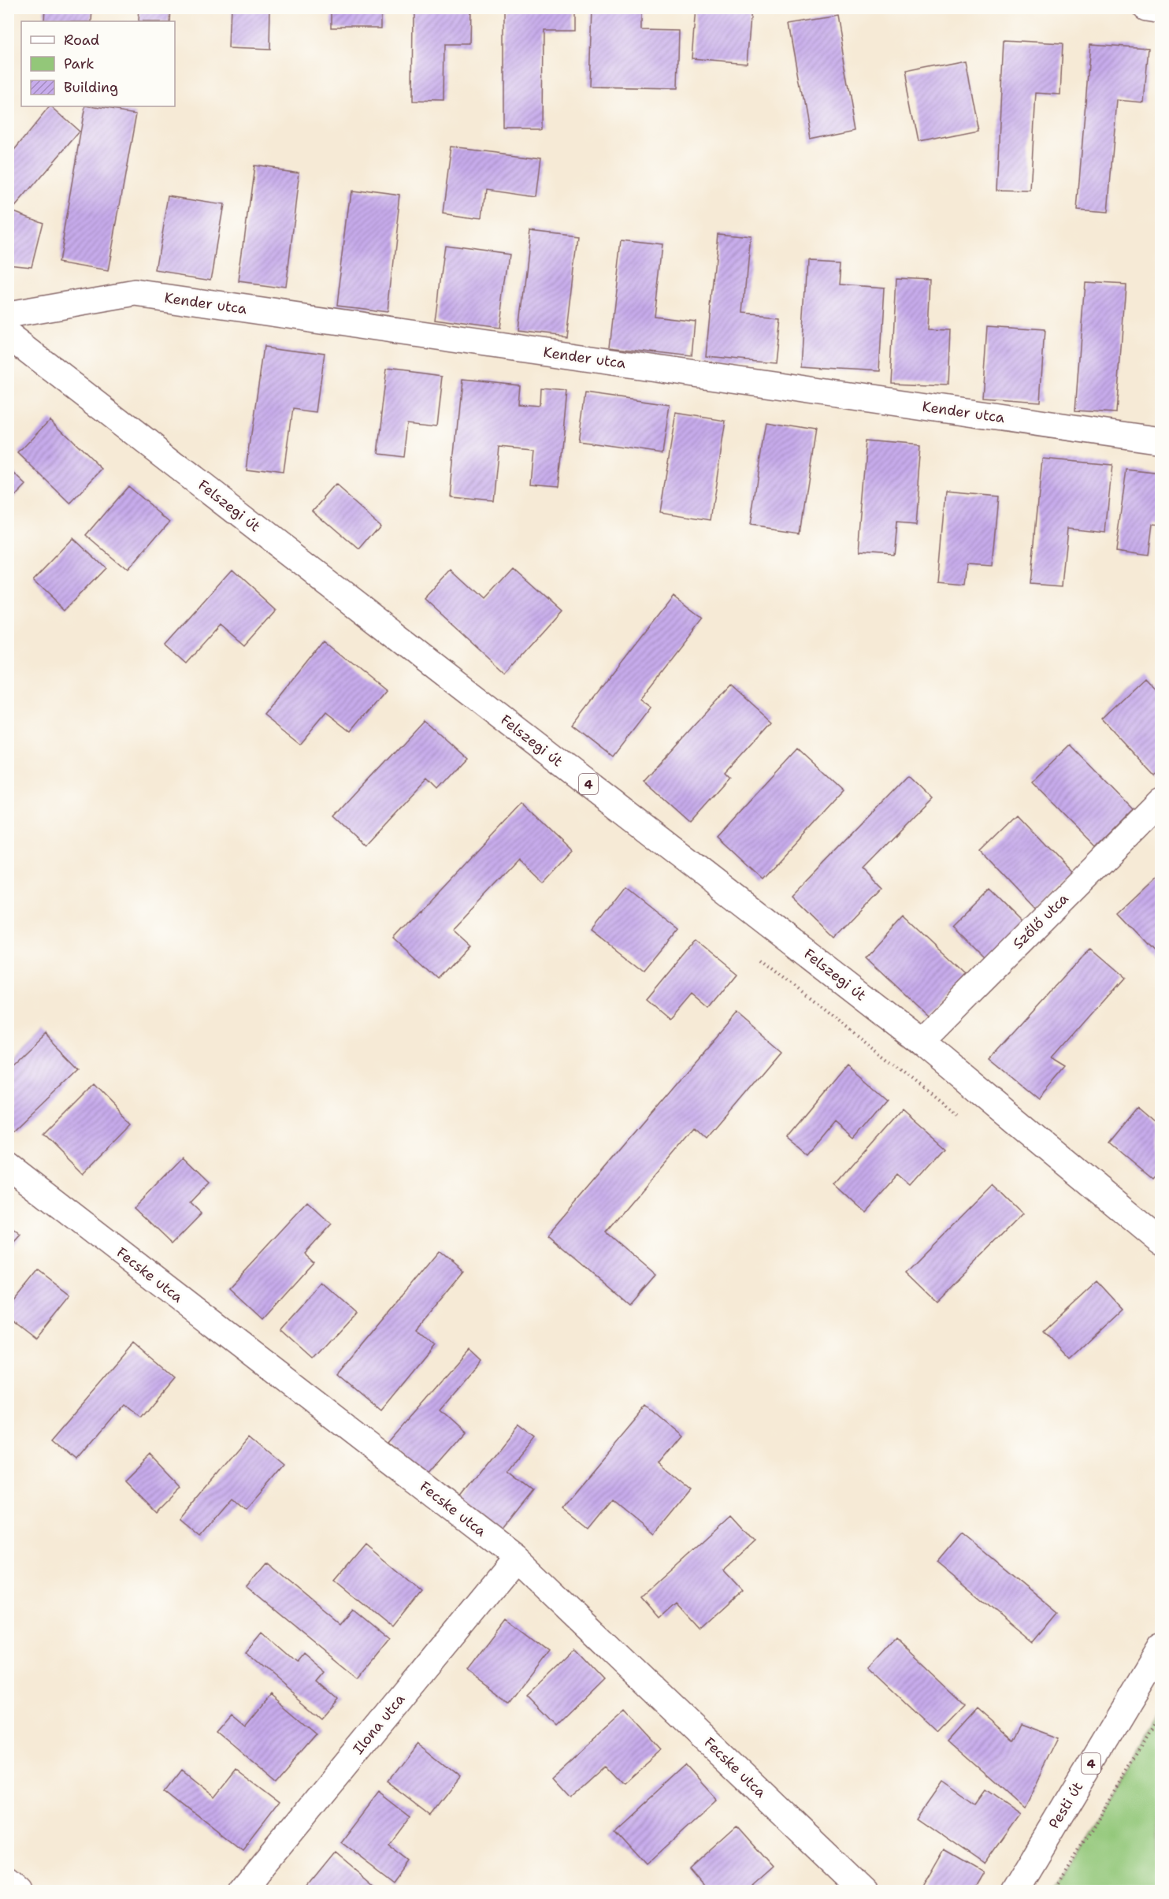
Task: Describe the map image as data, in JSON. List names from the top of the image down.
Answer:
{
  "streets": {
    "street": [
      "Kender utca",
      "Felszegi út",
      "4",
      "Szőlő utca",
      "Fecske utca",
      "Ilona utca",
      "Pesti út"
    ]
  },
  "crossings": [
    ["Felszegi út", "Szőlő utca"],
    ["Fecske utca", "Ilona utca"]
  ],
  "legend": ["Road", "Park", "Building"]
}
